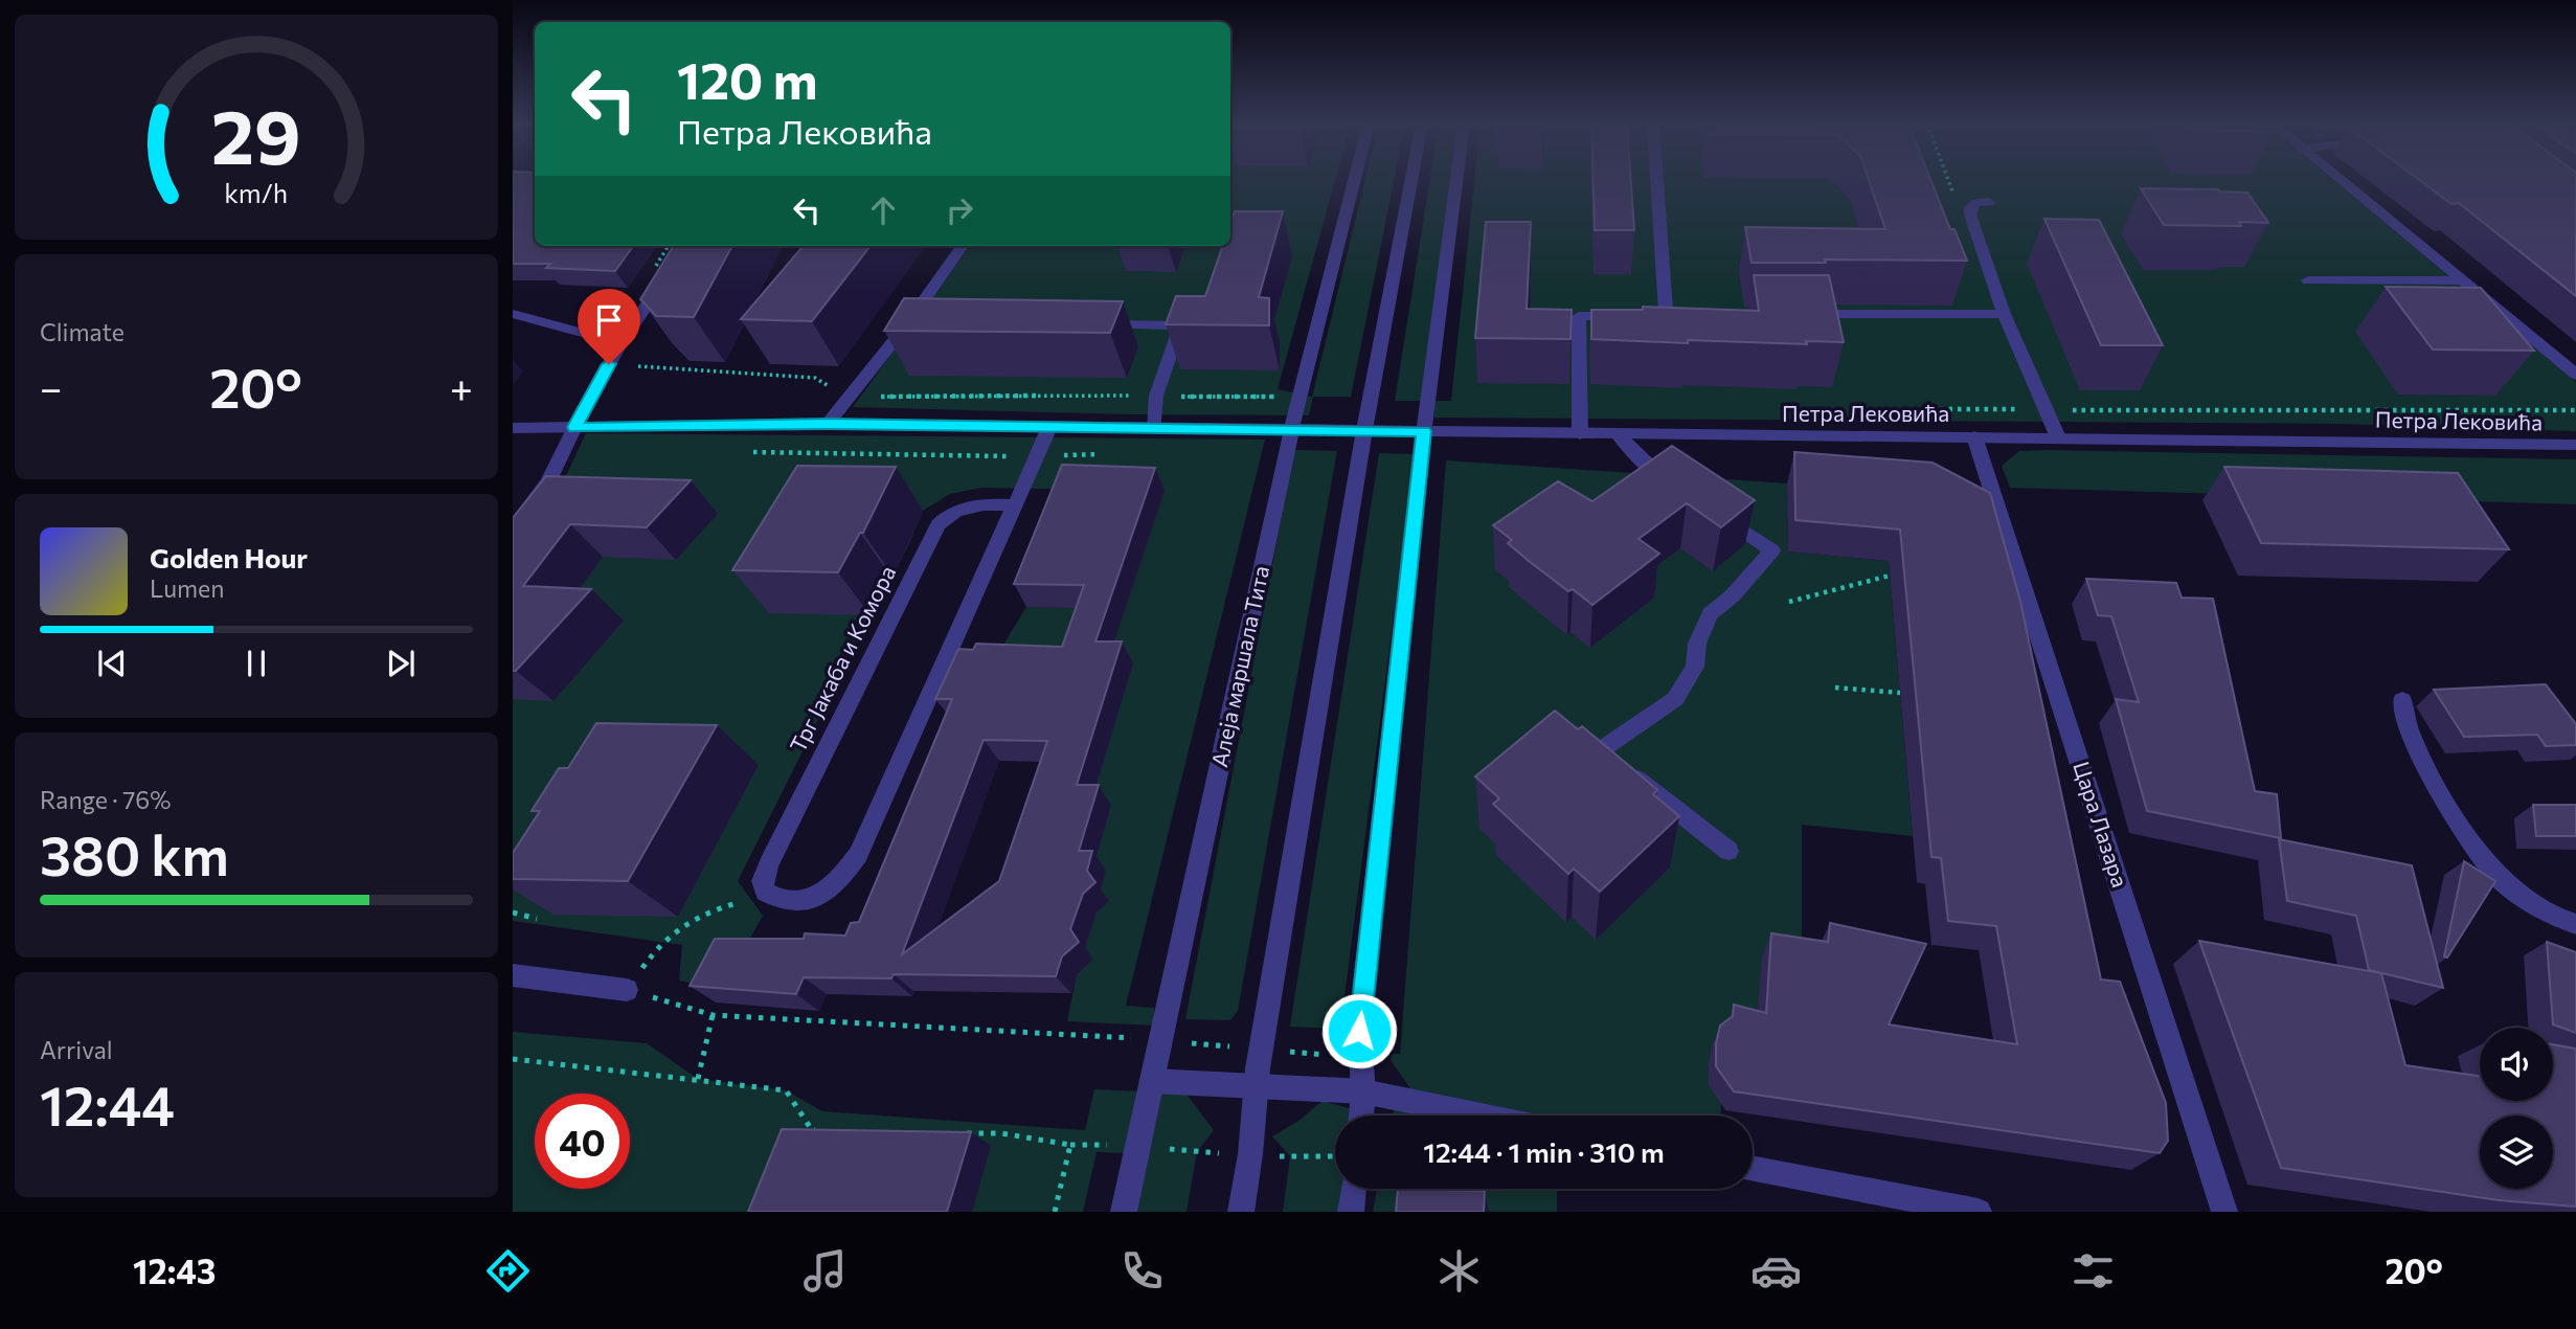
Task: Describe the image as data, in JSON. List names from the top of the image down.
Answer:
{
  "streets": {
    "street": [
      "Петра Лековића",
      "Трг Јакаба и Комора",
      "Алеја маршала Тита",
      "Цара Лазара"
    ]
  },
  "crossings": [
    ["Петра Лековића", "Алеја маршала Тита"],
    ["Петра Лековића", "Цара Лазара"]
  ],
  "page": {
    "turn": ["120 m", "Петра Лековића"],
    "tile": [
      "Climate",
      ["Range · 76%", "380 km"],
      ["Arrival", "12:44"]
    ],
    "heat": ["−", "20°", "+"],
    "song": ["Golden Hour", "Lumen"],
    "limit": "40",
    "trip": "12:44 · 1 min · 310 m",
    "tabs": ["12:43", "20°"],
    "gauge": ["29", "km/h"]
  }
}
